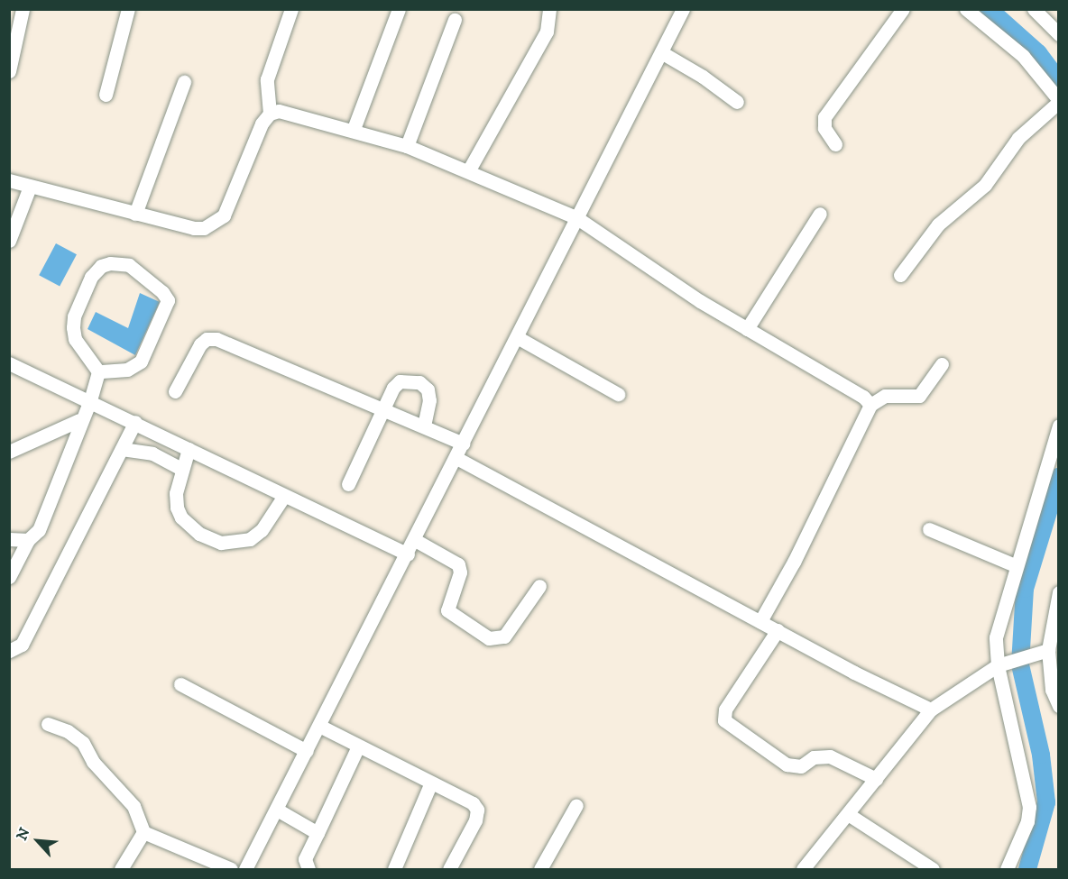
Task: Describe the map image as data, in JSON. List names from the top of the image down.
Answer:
{
  "north": "top left"
}
